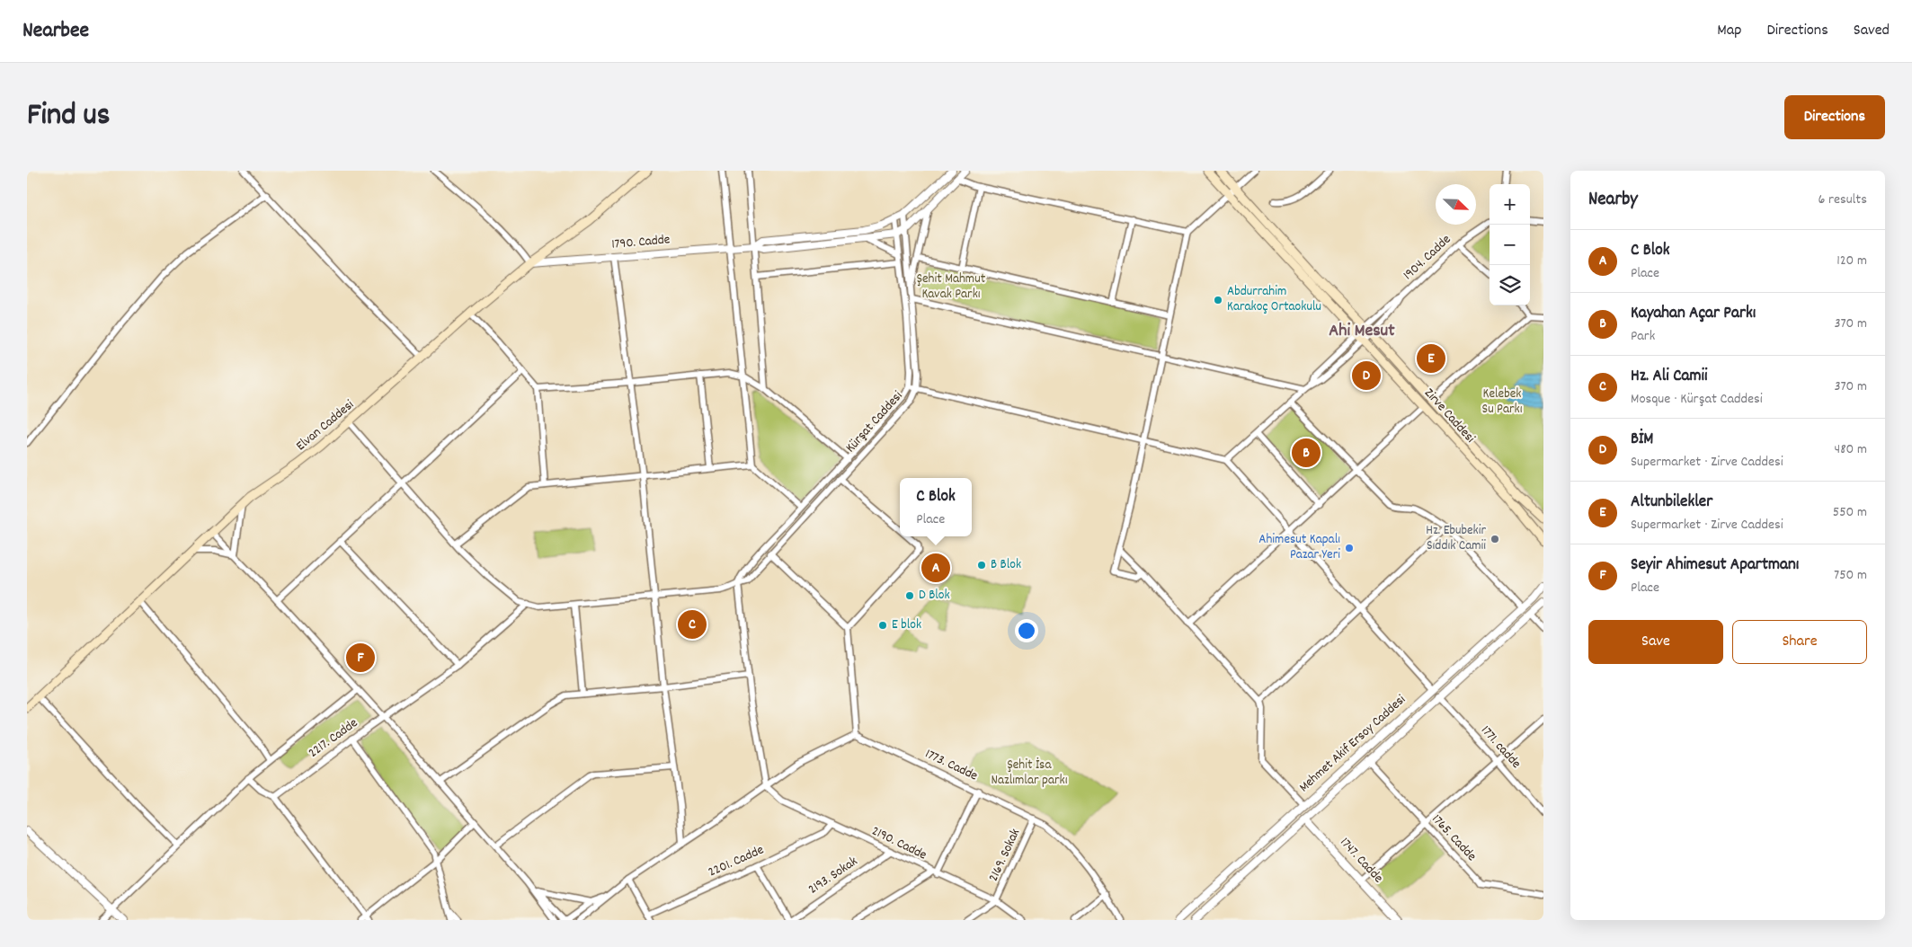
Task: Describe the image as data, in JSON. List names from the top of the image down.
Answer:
{
  "streets": {
    "main road": ["Zirve Caddesi", "Elvan Caddesi"],
    "street": [
      "1790. Cadde",
      "1904. Cadde",
      "Kürşat Caddesi",
      "2217. Cadde",
      "Mehmet Akif Ersoy Caddesi",
      "1771. cadde",
      "1773. Cadde",
      "1765. Cadde",
      "2190. Cadde",
      "2169. Sokak",
      "1747. Cadde",
      "2201. Cadde",
      "2193. Sokak"
    ]
  },
  "crossings": [
    ["1790. Cadde", "Kürşat Caddesi"],
    ["1790. Cadde", "Elvan Caddesi"],
    ["1904. Cadde", "Zirve Caddesi"],
    ["Mehmet Akif Ersoy Caddesi", "1771. cadde"],
    ["Mehmet Akif Ersoy Caddesi", "1765. Cadde"],
    ["Mehmet Akif Ersoy Caddesi", "1747. Cadde"],
    ["1773. Cadde", "2169. Sokak"],
    ["2190. Cadde", "2169. Sokak"],
    ["2190. Cadde", "2201. Cadde"],
    ["2190. Cadde", "2193. Sokak"]
  ],
  "districts": ["Ahi Mesut"],
  "parks": ["Şehit Mahmut Kavak Parkı", "Kelebek Su Parkı", "Şehit İsa Nazlımlar parkı"],
  "places": [
    "Abdurrahim Karakoç Ortaokulu",
    "Hz. Ebubekir Sıddık Camii",
    "Ahimesut Kapalı Pazar Yeri",
    "B Blok",
    "D Blok",
    "E blok"
  ],
  "north": "bottom right",
  "page": {
    "header": "Nearbee",
    "nav": ["Map", "Directions", "Saved"],
    "title": "Find us",
    "buttons": [
      "Directions",
      ["Save", "Share"]
    ],
    "heading": ["Nearby", "6 results"],
    "map_buttons": ["+", "−"],
    "list": [
      {
        "mark": "A",
        "name": "C Blok",
        "note": "Place",
        "value": "120 m"
      },
      {
        "mark": "B",
        "name": "Kayahan Açar Parkı",
        "note": "Park",
        "value": "370 m"
      },
      {
        "mark": "C",
        "name": "Hz. Ali Camii",
        "note": "Mosque · Kürşat Caddesi",
        "value": "370 m"
      },
      {
        "mark": "D",
        "name": "BİM",
        "note": "Supermarket · Zirve Caddesi",
        "value": "480 m"
      },
      {
        "mark": "E",
        "name": "Altunbilekler",
        "note": "Supermarket · Zirve Caddesi",
        "value": "550 m"
      },
      {
        "mark": "F",
        "name": "Seyir Ahimesut Apartmanı",
        "note": "Place",
        "value": "750 m"
      }
    ],
    "pins": [
      "E",
      "D",
      "B",
      "A",
      "C",
      "F"
    ],
    "popup": ["C Blok", "Place"]
  }
}
